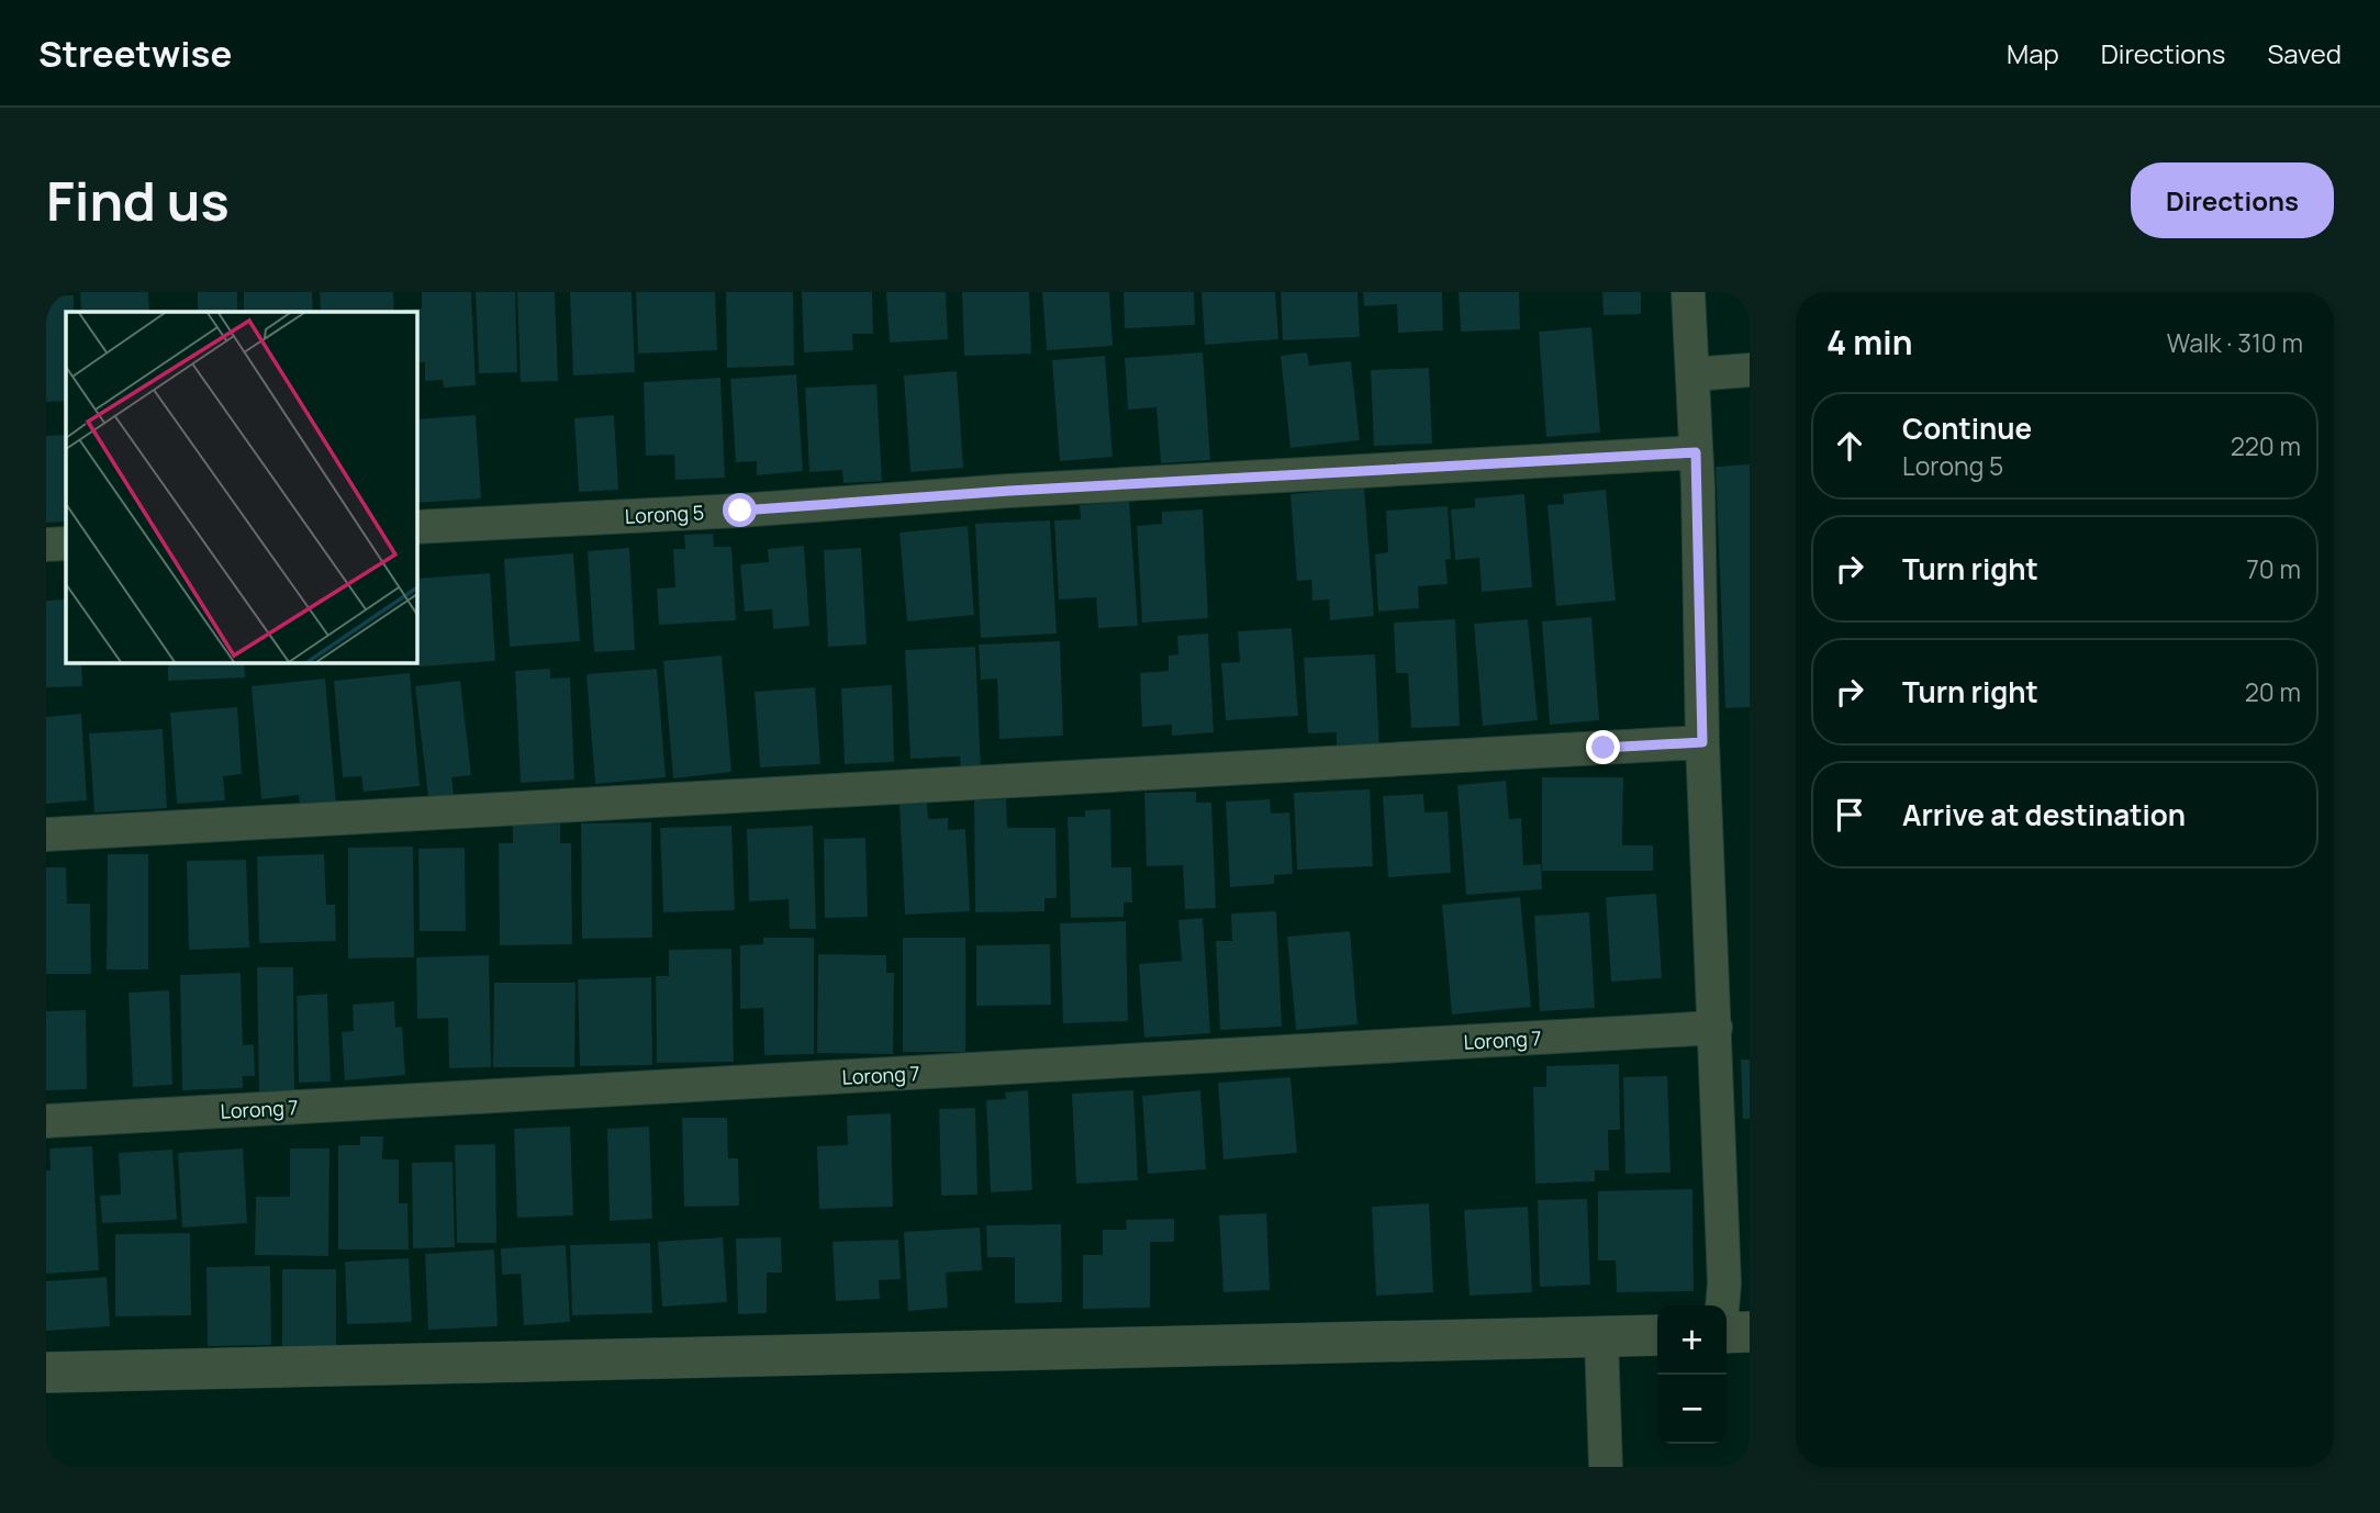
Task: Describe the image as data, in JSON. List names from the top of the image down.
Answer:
{
  "streets": {
    "street": ["Lorong 5", "Lorong 7"]
  },
  "page": {
    "header": "Streetwise",
    "nav": ["Map", "Directions", "Saved"],
    "buttons": "Directions",
    "title": "Find us",
    "heading": ["4 min", "Walk · 310 m"],
    "list": [
      ["Continue", "Lorong 5", "220 m"],
      ["Turn right", "70 m"],
      ["Turn right", "20 m"],
      "Arrive at destination"
    ],
    "map_buttons": ["+", "−"]
  }
}
